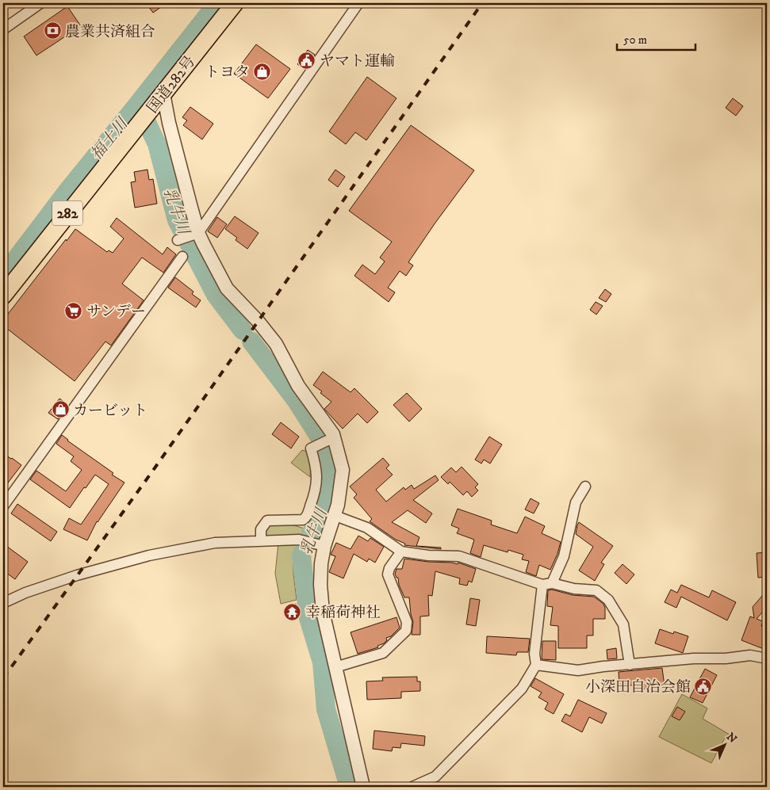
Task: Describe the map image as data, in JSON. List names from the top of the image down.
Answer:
{
  "streets": {
    "highway": ["国道282号", "282"]
  },
  "water": ["福士川", "乳牛川"],
  "places": {
    "bank": ["農業共済組合"],
    "public building": ["ヤマト運輸", "小深田自治会館"],
    "shop": ["トヨタ", "カービット"],
    "supermarket": ["サンデー"],
    "temple": ["幸稲荷神社"]
  },
  "scale_bar": "50 m",
  "north": "top right"
}
